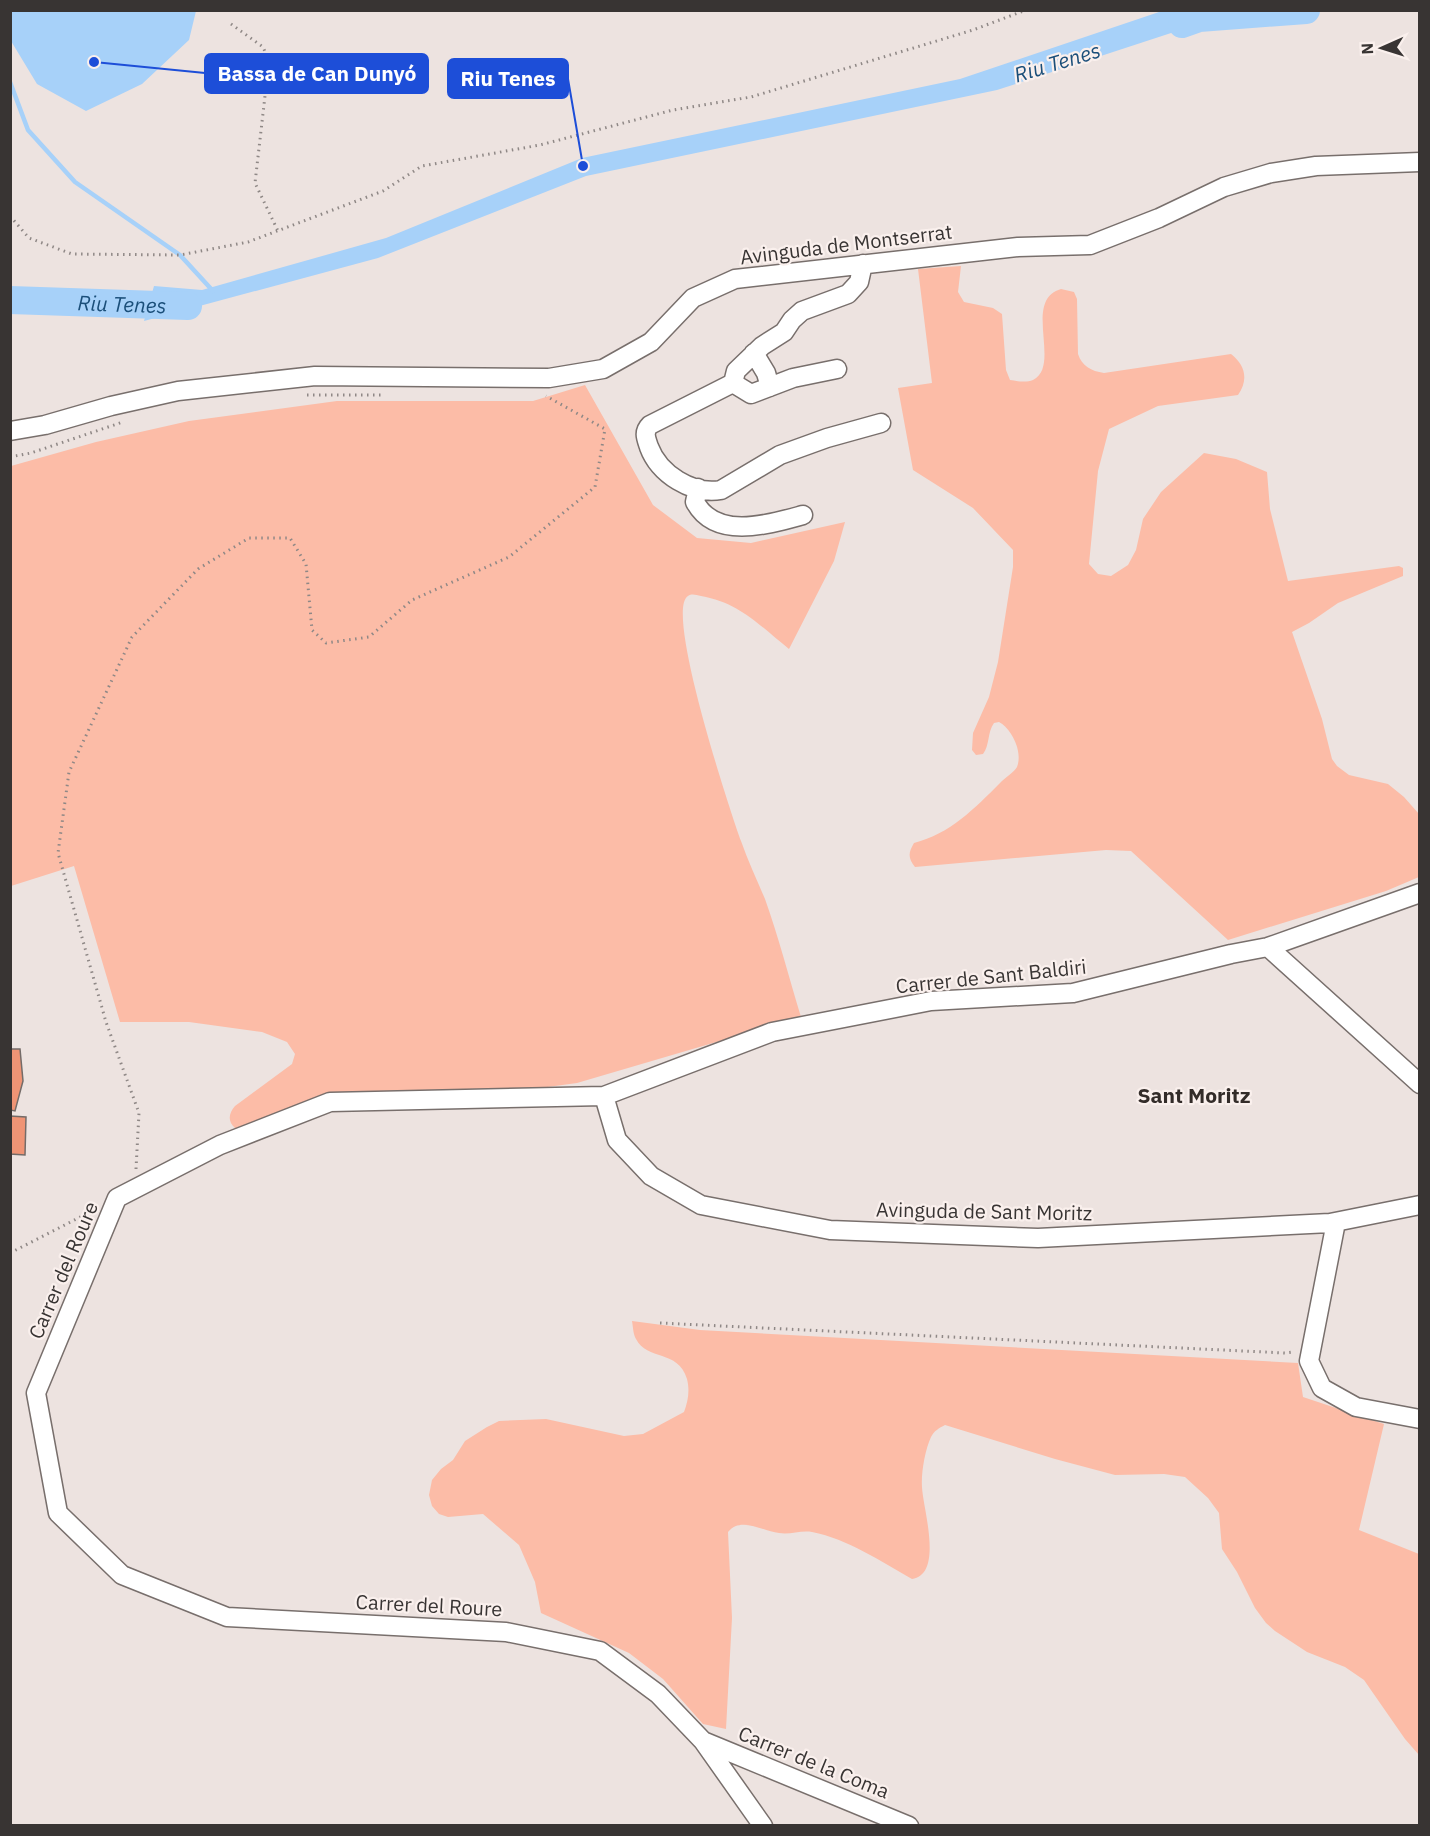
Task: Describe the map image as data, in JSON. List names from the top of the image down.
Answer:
{
  "streets": {
    "street": [
      "Avinguda de Montserrat",
      "Carrer de Sant Baldiri",
      "Avinguda de Sant Moritz",
      "Carrer del Roure",
      "Carrer de la Coma"
    ]
  },
  "crossings": [
    ["Carrer de Sant Baldiri", "Avinguda de Sant Moritz"],
    ["Carrer de Sant Baldiri", "Carrer del Roure"],
    ["Avinguda de Sant Moritz", "Carrer del Roure"],
    ["Carrer del Roure", "Carrer de la Coma"]
  ],
  "districts": ["Sant Moritz"],
  "water": ["Riu Tenes"],
  "places": ["Bassa de Can Dunyó", "Riu Tenes"],
  "north": "left"
}
